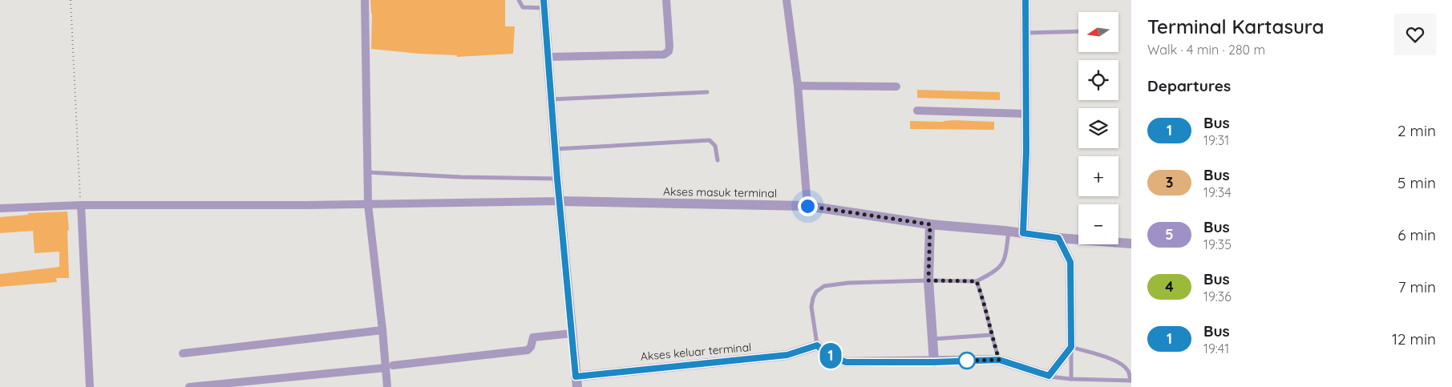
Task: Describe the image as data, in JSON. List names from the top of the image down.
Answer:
{
  "streets": {
    "street": ["Akses masuk terminal", "Akses keluar terminal"]
  },
  "lines": ["bus line 1"],
  "north": "left",
  "page": {
    "on_map": "1",
    "heading": [
      ["Terminal Kartasura", "Walk · 4 min · 280 m"],
      "Departures"
    ],
    "map_buttons": ["+", "−"],
    "list": [
      {
        "mark": "1",
        "name": "Bus",
        "note": "19:31",
        "value": "2 min"
      },
      {
        "mark": "3",
        "name": "Bus",
        "note": "19:34",
        "value": "5 min"
      },
      {
        "mark": "5",
        "name": "Bus",
        "note": "19:35",
        "value": "6 min"
      },
      {
        "mark": "4",
        "name": "Bus",
        "note": "19:36",
        "value": "7 min"
      },
      {
        "mark": "1",
        "name": "Bus",
        "note": "19:41",
        "value": "12 min"
      }
    ]
  }
}
